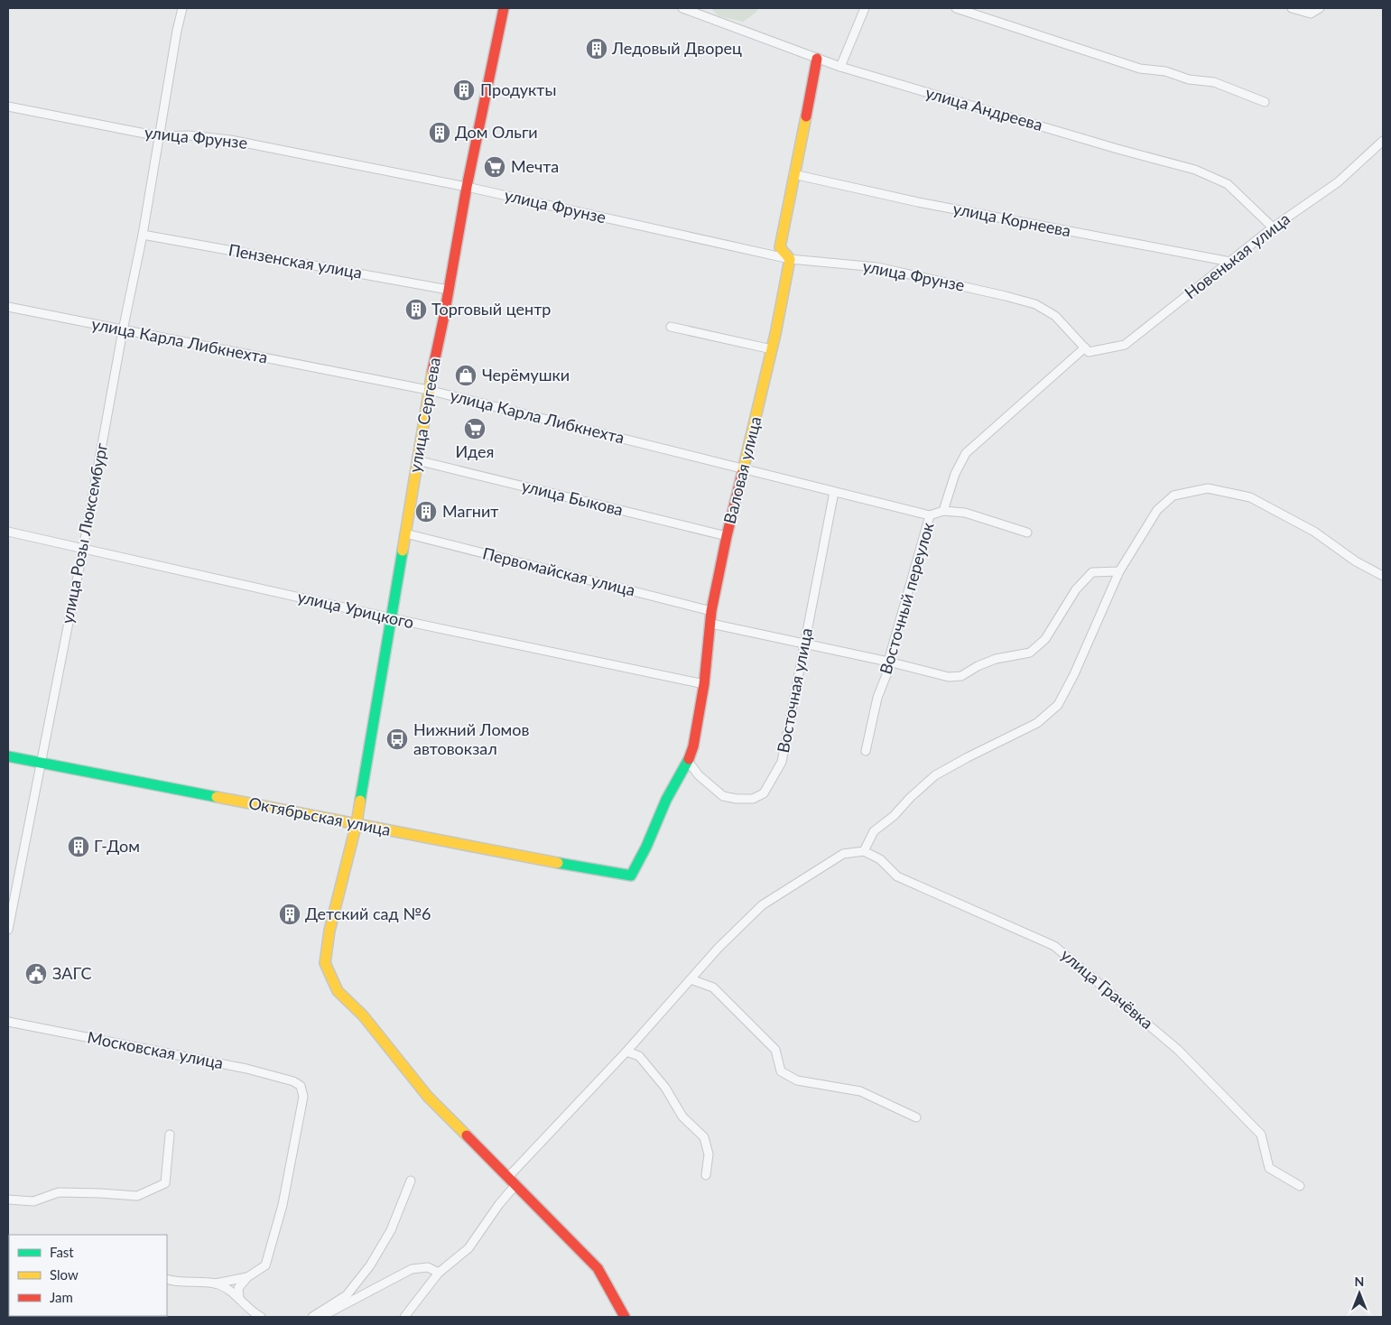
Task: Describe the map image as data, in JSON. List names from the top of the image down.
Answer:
{
  "streets": {
    "street": [
      "улица Андреева",
      "улица Фрунзе",
      "улица Корнеева",
      "Новенькая улица",
      "Пензенская улица",
      "улица Карла Либкнехта",
      "улица Сергеева",
      "Валовая улица",
      "улица Быкова",
      "улица Розы Люксембург",
      "Первомайская улица",
      "Восточный переулок",
      "улица Урицкого",
      "Восточная улица",
      "Октябрьская улица",
      "улица Грачёвка",
      "Московская улица"
    ]
  },
  "crossings": [
    ["улица Андреева", "Новенькая улица"],
    ["улица Фрунзе", "Новенькая улица"],
    ["улица Фрунзе", "улица Сергеева"],
    ["улица Фрунзе", "Валовая улица"],
    ["улица Фрунзе", "улица Розы Люксембург"],
    ["улица Фрунзе", "Восточный переулок"],
    ["улица Корнеева", "Новенькая улица"],
    ["Новенькая улица", "Восточный переулок"],
    ["Пензенская улица", "улица Сергеева"],
    ["Пензенская улица", "улица Розы Люксембург"],
    ["улица Карла Либкнехта", "улица Сергеева"],
    ["улица Карла Либкнехта", "Валовая улица"],
    ["улица Карла Либкнехта", "улица Розы Люксембург"],
    ["улица Карла Либкнехта", "Восточный переулок"],
    ["улица Карла Либкнехта", "Восточная улица"],
    ["улица Сергеева", "улица Быкова"],
    ["улица Сергеева", "Первомайская улица"],
    ["улица Сергеева", "улица Урицкого"],
    ["улица Сергеева", "Октябрьская улица"],
    ["Валовая улица", "улица Быкова"],
    ["Валовая улица", "Первомайская улица"],
    ["Валовая улица", "улица Урицкого"],
    ["Валовая улица", "Восточная улица"],
    ["Валовая улица", "Октябрьская улица"],
    ["улица Розы Люксембург", "улица Урицкого"],
    ["улица Розы Люксембург", "Октябрьская улица"]
  ],
  "places": {
    "building": [
      "Ледовый Дворец",
      "Продукты",
      "Дом Ольги",
      "Торговый центр",
      "Магнит",
      "Г-Дом",
      "Детский сад №6"
    ],
    "supermarket": ["Мечта", "Идея"],
    "shop": ["Черёмушки"],
    "bus stop": ["Нижний Ломов автовокзал"],
    "public building": ["ЗАГС"]
  },
  "legend": ["Fast", "Slow", "Jam"],
  "north": "top"
}
